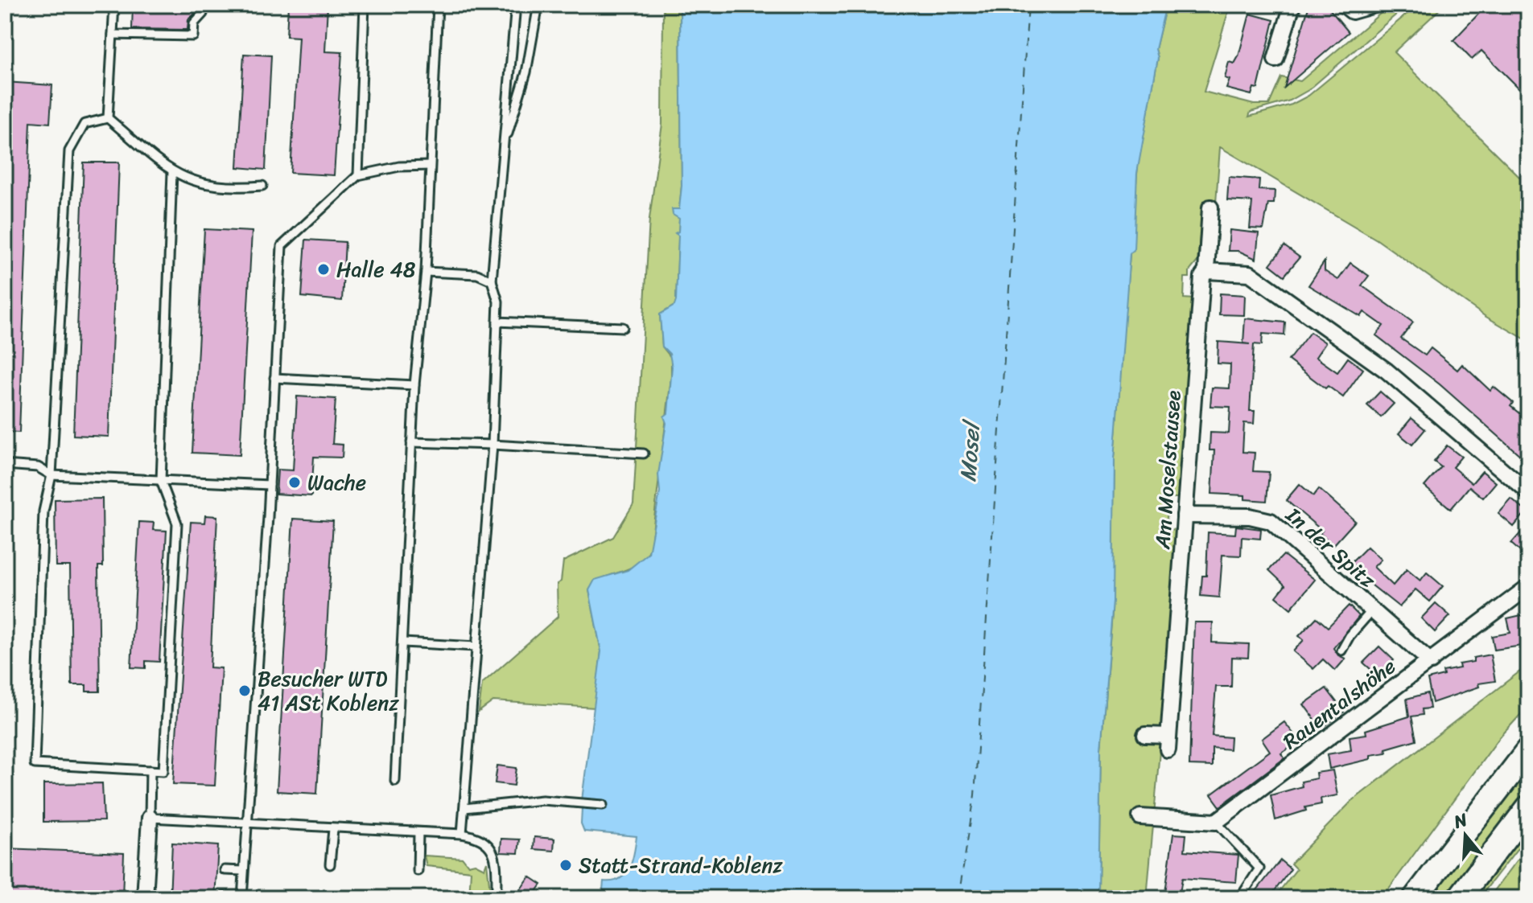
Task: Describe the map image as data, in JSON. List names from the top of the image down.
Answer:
{
  "streets": {
    "street": ["Am Moselstausee", "In der Spitz", "Rauentalshöhe"]
  },
  "crossings": [
    ["Am Moselstausee", "In der Spitz"],
    ["In der Spitz", "Rauentalshöhe"]
  ],
  "water": ["Mosel"],
  "places": [
    "Halle 48",
    "Wache",
    "Besucher WTD 41 ASt Koblenz",
    "Statt-Strand-Koblenz"
  ],
  "north": "top"
}
